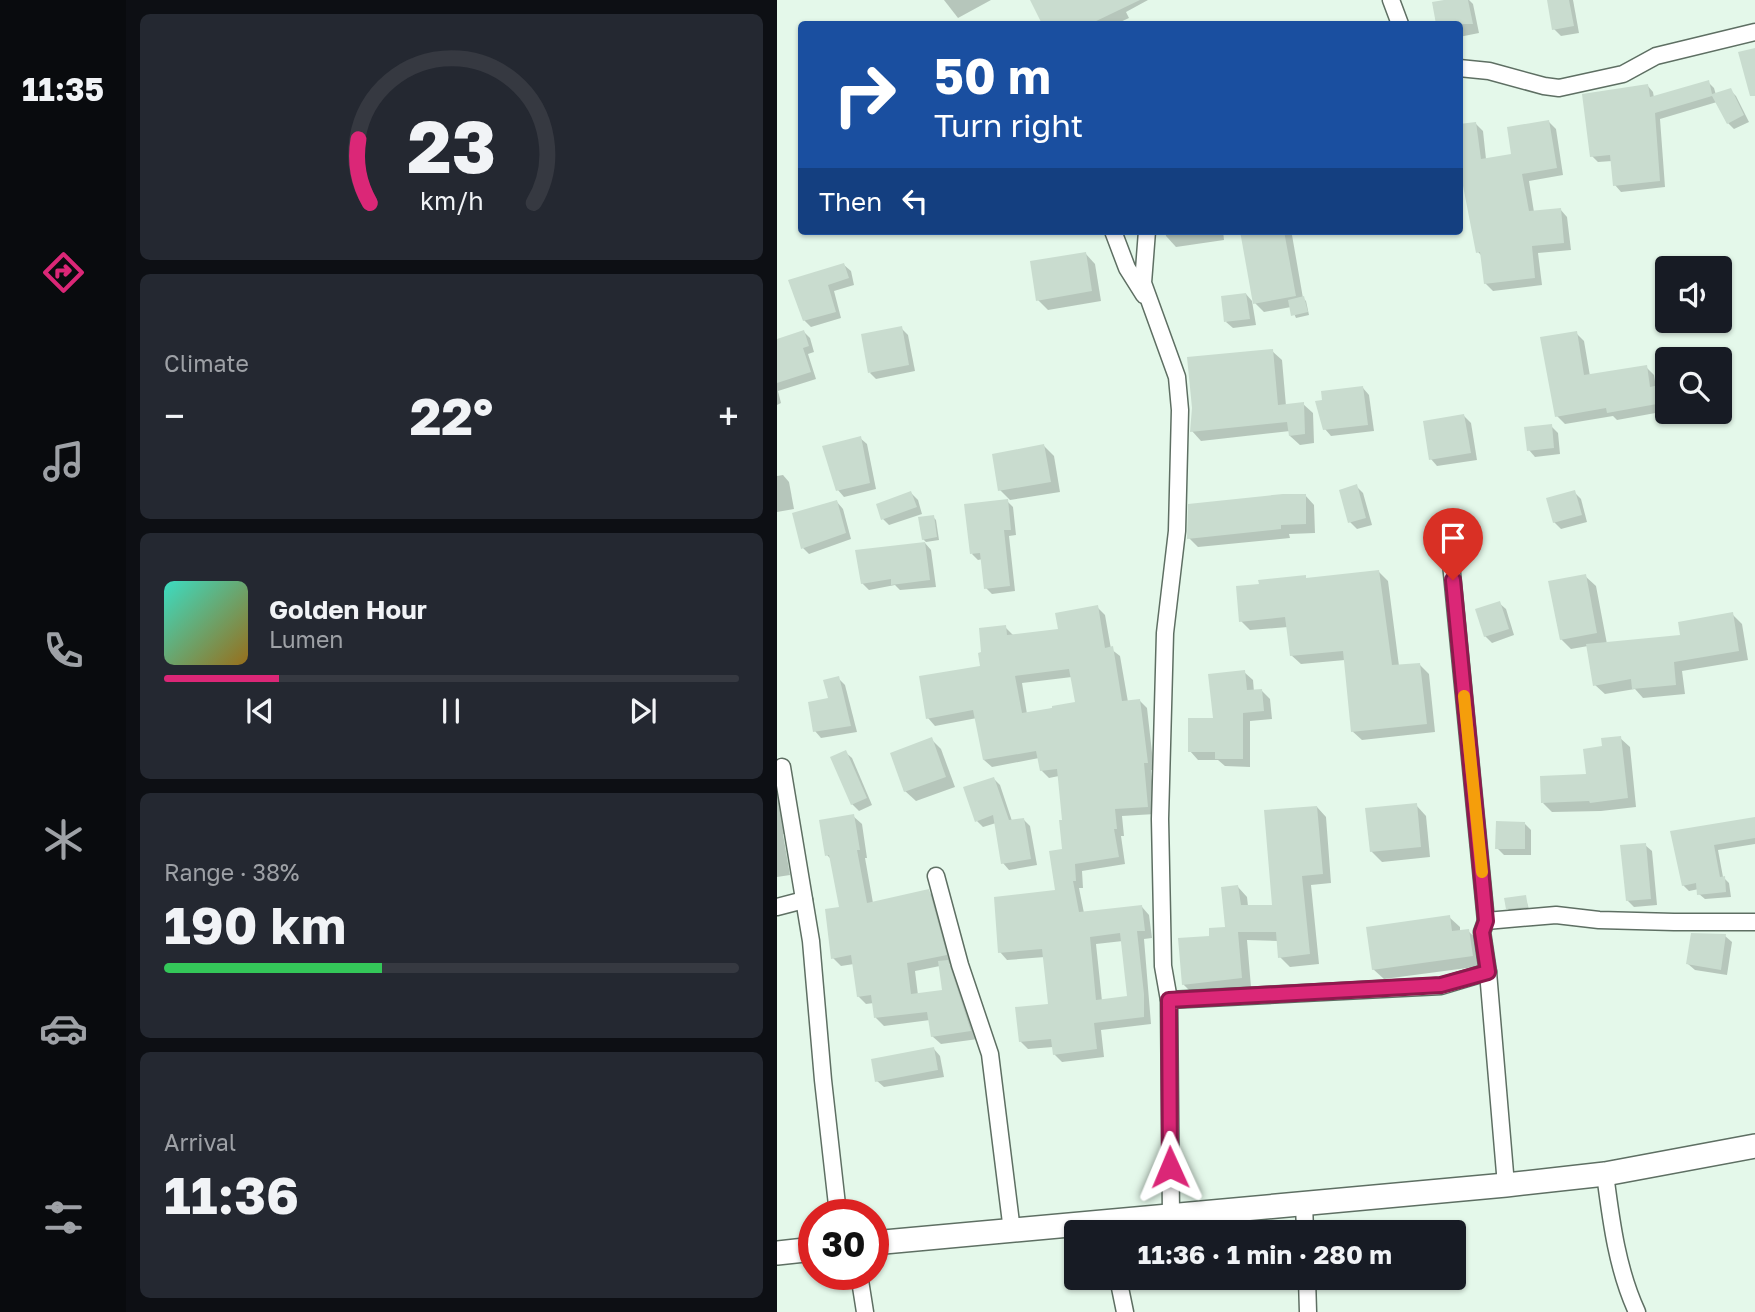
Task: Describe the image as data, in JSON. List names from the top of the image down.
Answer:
{
  "page": {
    "tabs": "11:35",
    "turn": ["50 m", "Turn right"],
    "then": "Then",
    "tile": [
      "Climate",
      ["Range · 38%", "190 km"],
      ["Arrival", "11:36"]
    ],
    "heat": ["−", "22°", "+"],
    "song": ["Golden Hour", "Lumen"],
    "limit": "30",
    "trip": "11:36 · 1 min · 280 m",
    "gauge": ["23", "km/h"]
  }
}
